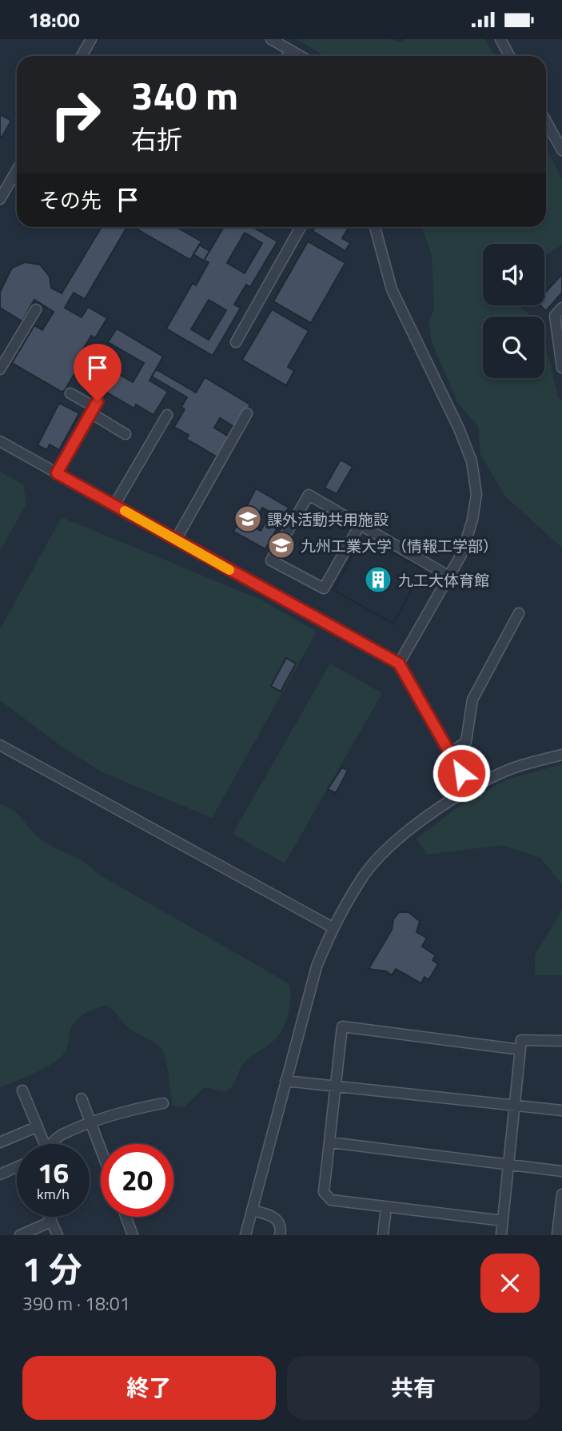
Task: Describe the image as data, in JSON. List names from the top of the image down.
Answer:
{
  "places": {
    "school or university": ["課外活動共用施設", "九州工業大学（情報工学部）"],
    "building": ["九工大体育館"]
  },
  "page": {
    "status": "18:00",
    "turn": ["340 m", "右折"],
    "then": "その先",
    "speed": "16 km/h",
    "limit": "20",
    "heading": ["1 分", "390 m · 18:01"],
    "buttons": ["終了", "共有"]
  }
}
